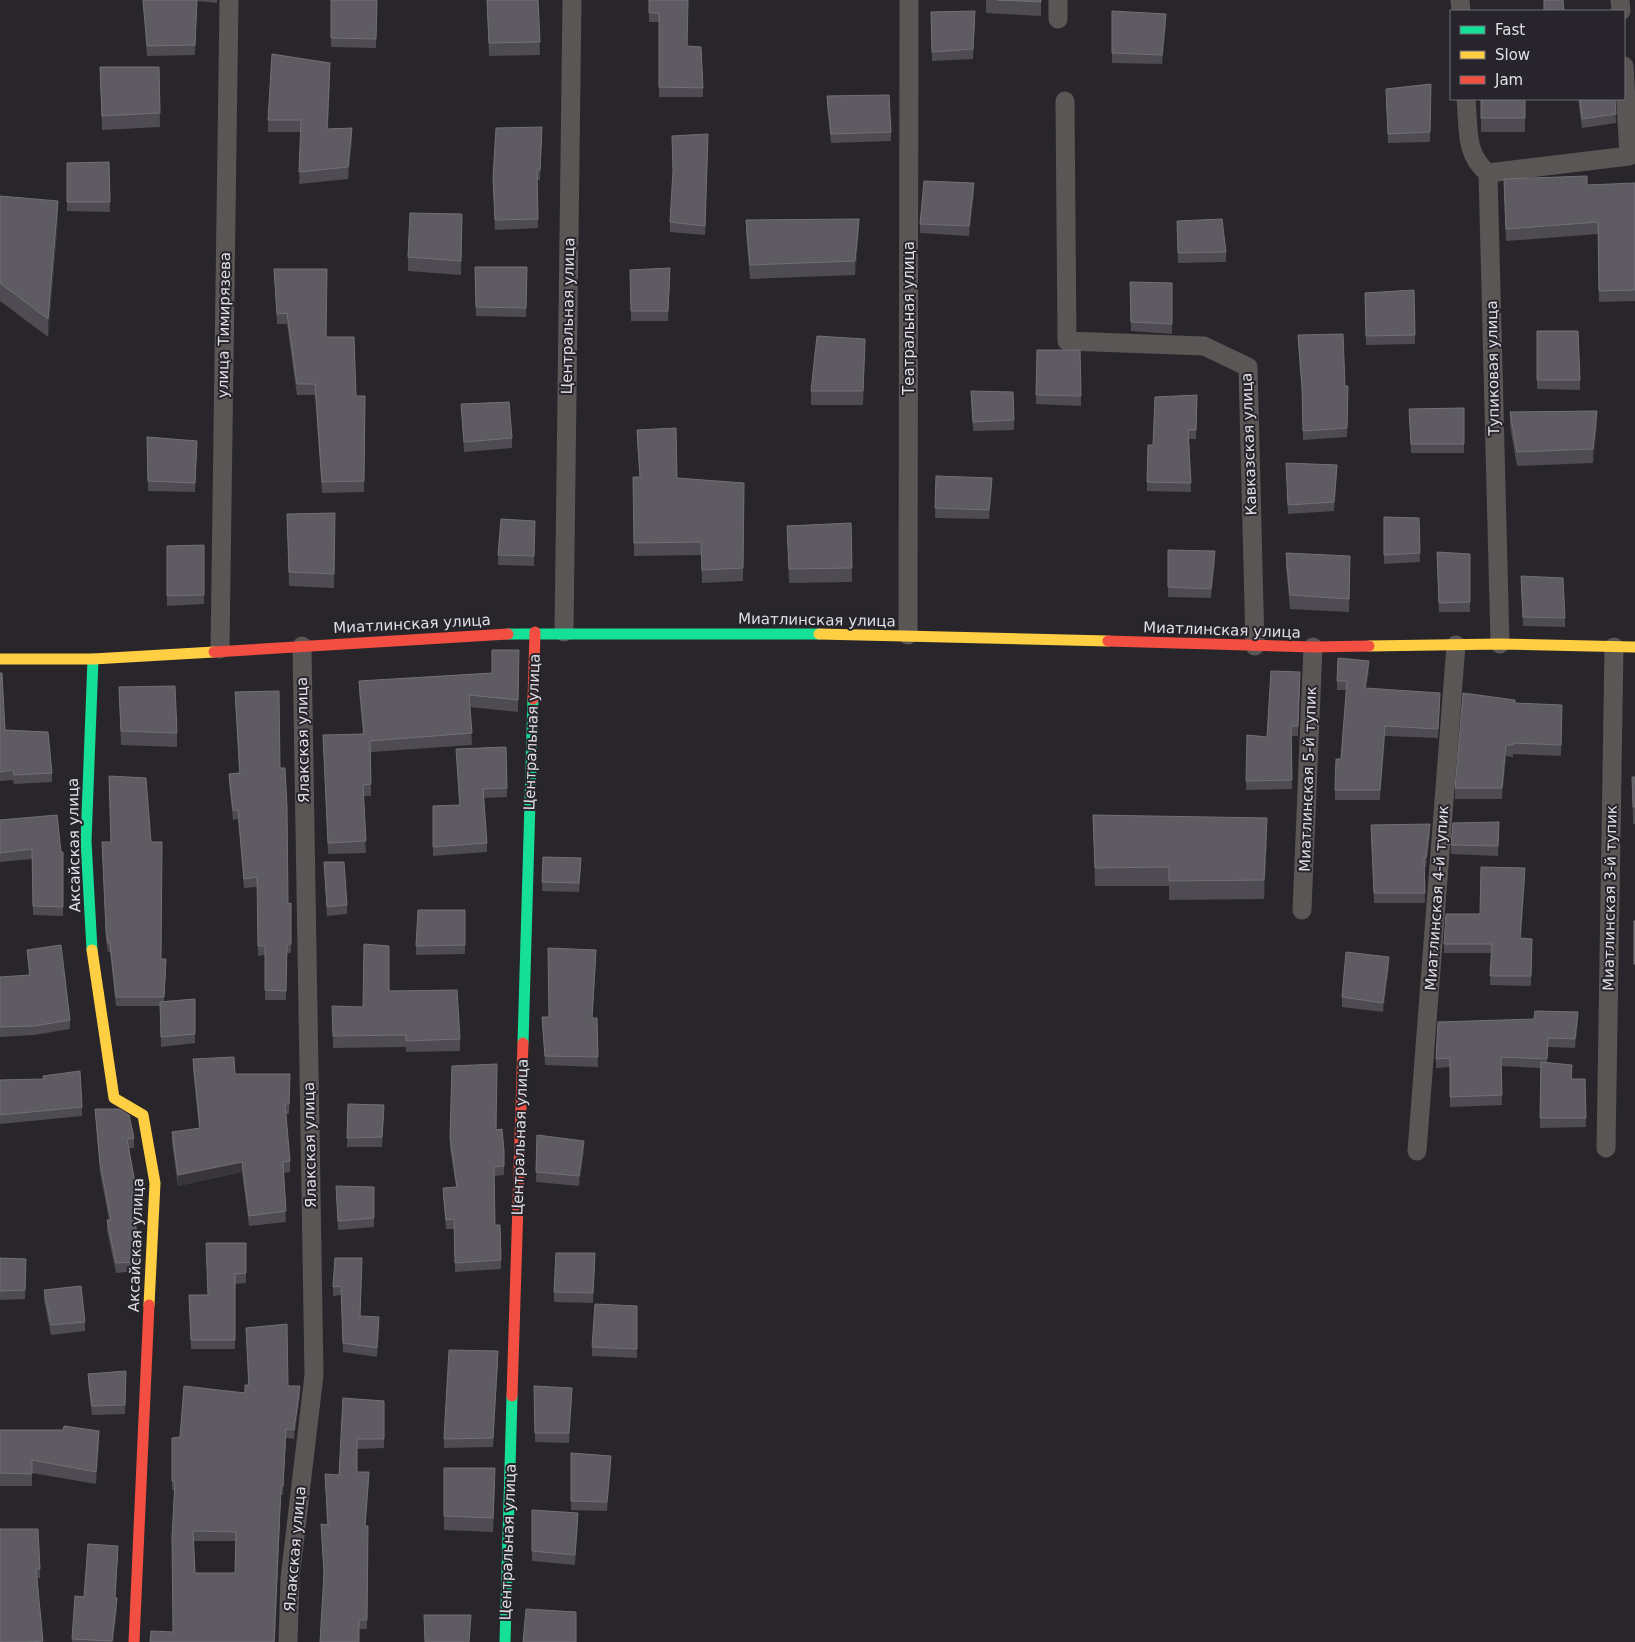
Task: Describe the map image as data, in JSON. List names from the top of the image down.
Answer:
{
  "streets": {
    "street": [
      "Центральная улица",
      "Театральная улица",
      "улица Тимирязева",
      "Тупиковая улица",
      "Кавказская улица",
      "Миатлинская улица",
      "Ялакская улица",
      "Миатлинская 5-й тупик",
      "Аксайская улица",
      "Миатлинская 4-й тупик",
      "Миатлинская 3-й тупик"
    ]
  },
  "crossings": [
    ["Центральная улица", "Миатлинская улица"],
    ["Театральная улица", "Миатлинская улица"],
    ["улица Тимирязева", "Миатлинская улица"],
    ["Тупиковая улица", "Миатлинская улица"],
    ["Кавказская улица", "Миатлинская улица"],
    ["Миатлинская улица", "Ялакская улица"],
    ["Миатлинская улица", "Миатлинская 5-й тупик"],
    ["Миатлинская улица", "Аксайская улица"],
    ["Миатлинская улица", "Миатлинская 4-й тупик"],
    ["Миатлинская улица", "Миатлинская 3-й тупик"]
  ],
  "legend": ["Fast", "Slow", "Jam"]
}
